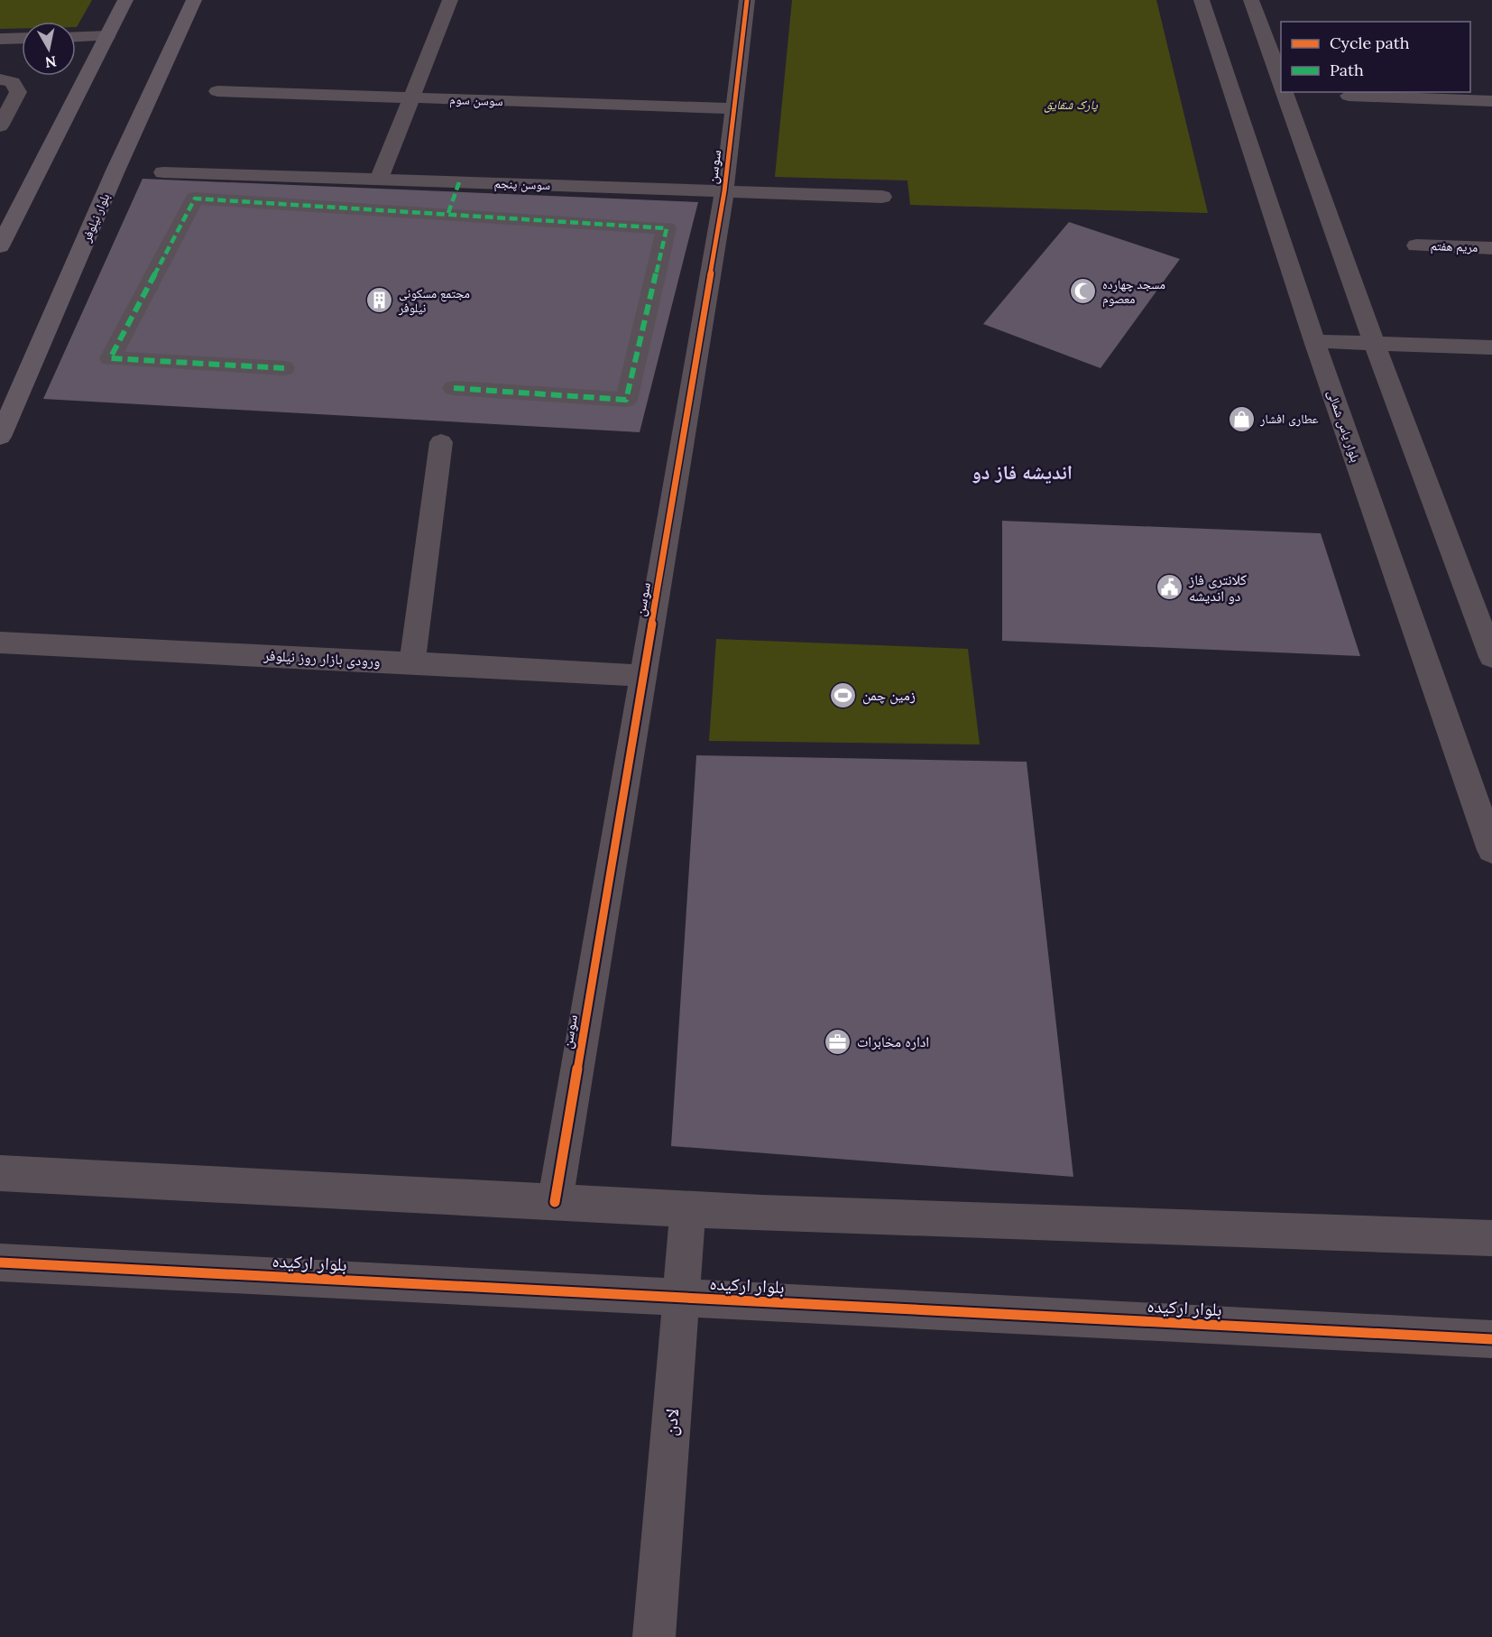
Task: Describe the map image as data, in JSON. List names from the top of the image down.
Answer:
{
  "streets": {
    "main road": ["بلوار نیلوفر"],
    "street": [
      "سوسن سوم",
      "سوسن",
      "سوسن پنجم",
      "مریم هفتم",
      "بلوار یاس شمالی",
      "ورودی بازار روز نیلوفر",
      "بلوار ارکیده",
      "لادن"
    ]
  },
  "crossings": [
    ["سوسن سوم", "سوسن"],
    ["سوسن", "سوسن پنجم"],
    ["سوسن", "ورودی بازار روز نیلوفر"],
    ["بلوار ارکیده", "لادن"]
  ],
  "districts": ["اندیشه فاز دو"],
  "parks": ["پارک شقایق"],
  "places": {
    "mosque": ["مسجد چهارده معصوم"],
    "building": ["مجتمع مسکونی نیلوفر"],
    "shop": ["عطاری افشار"],
    "public building": ["کلانتری فاز دو اندیشه"],
    "sports": ["زمین چمن"],
    "office": ["اداره مخابرات"]
  },
  "legend": ["Cycle path", "Path"],
  "north": "bottom"
}
